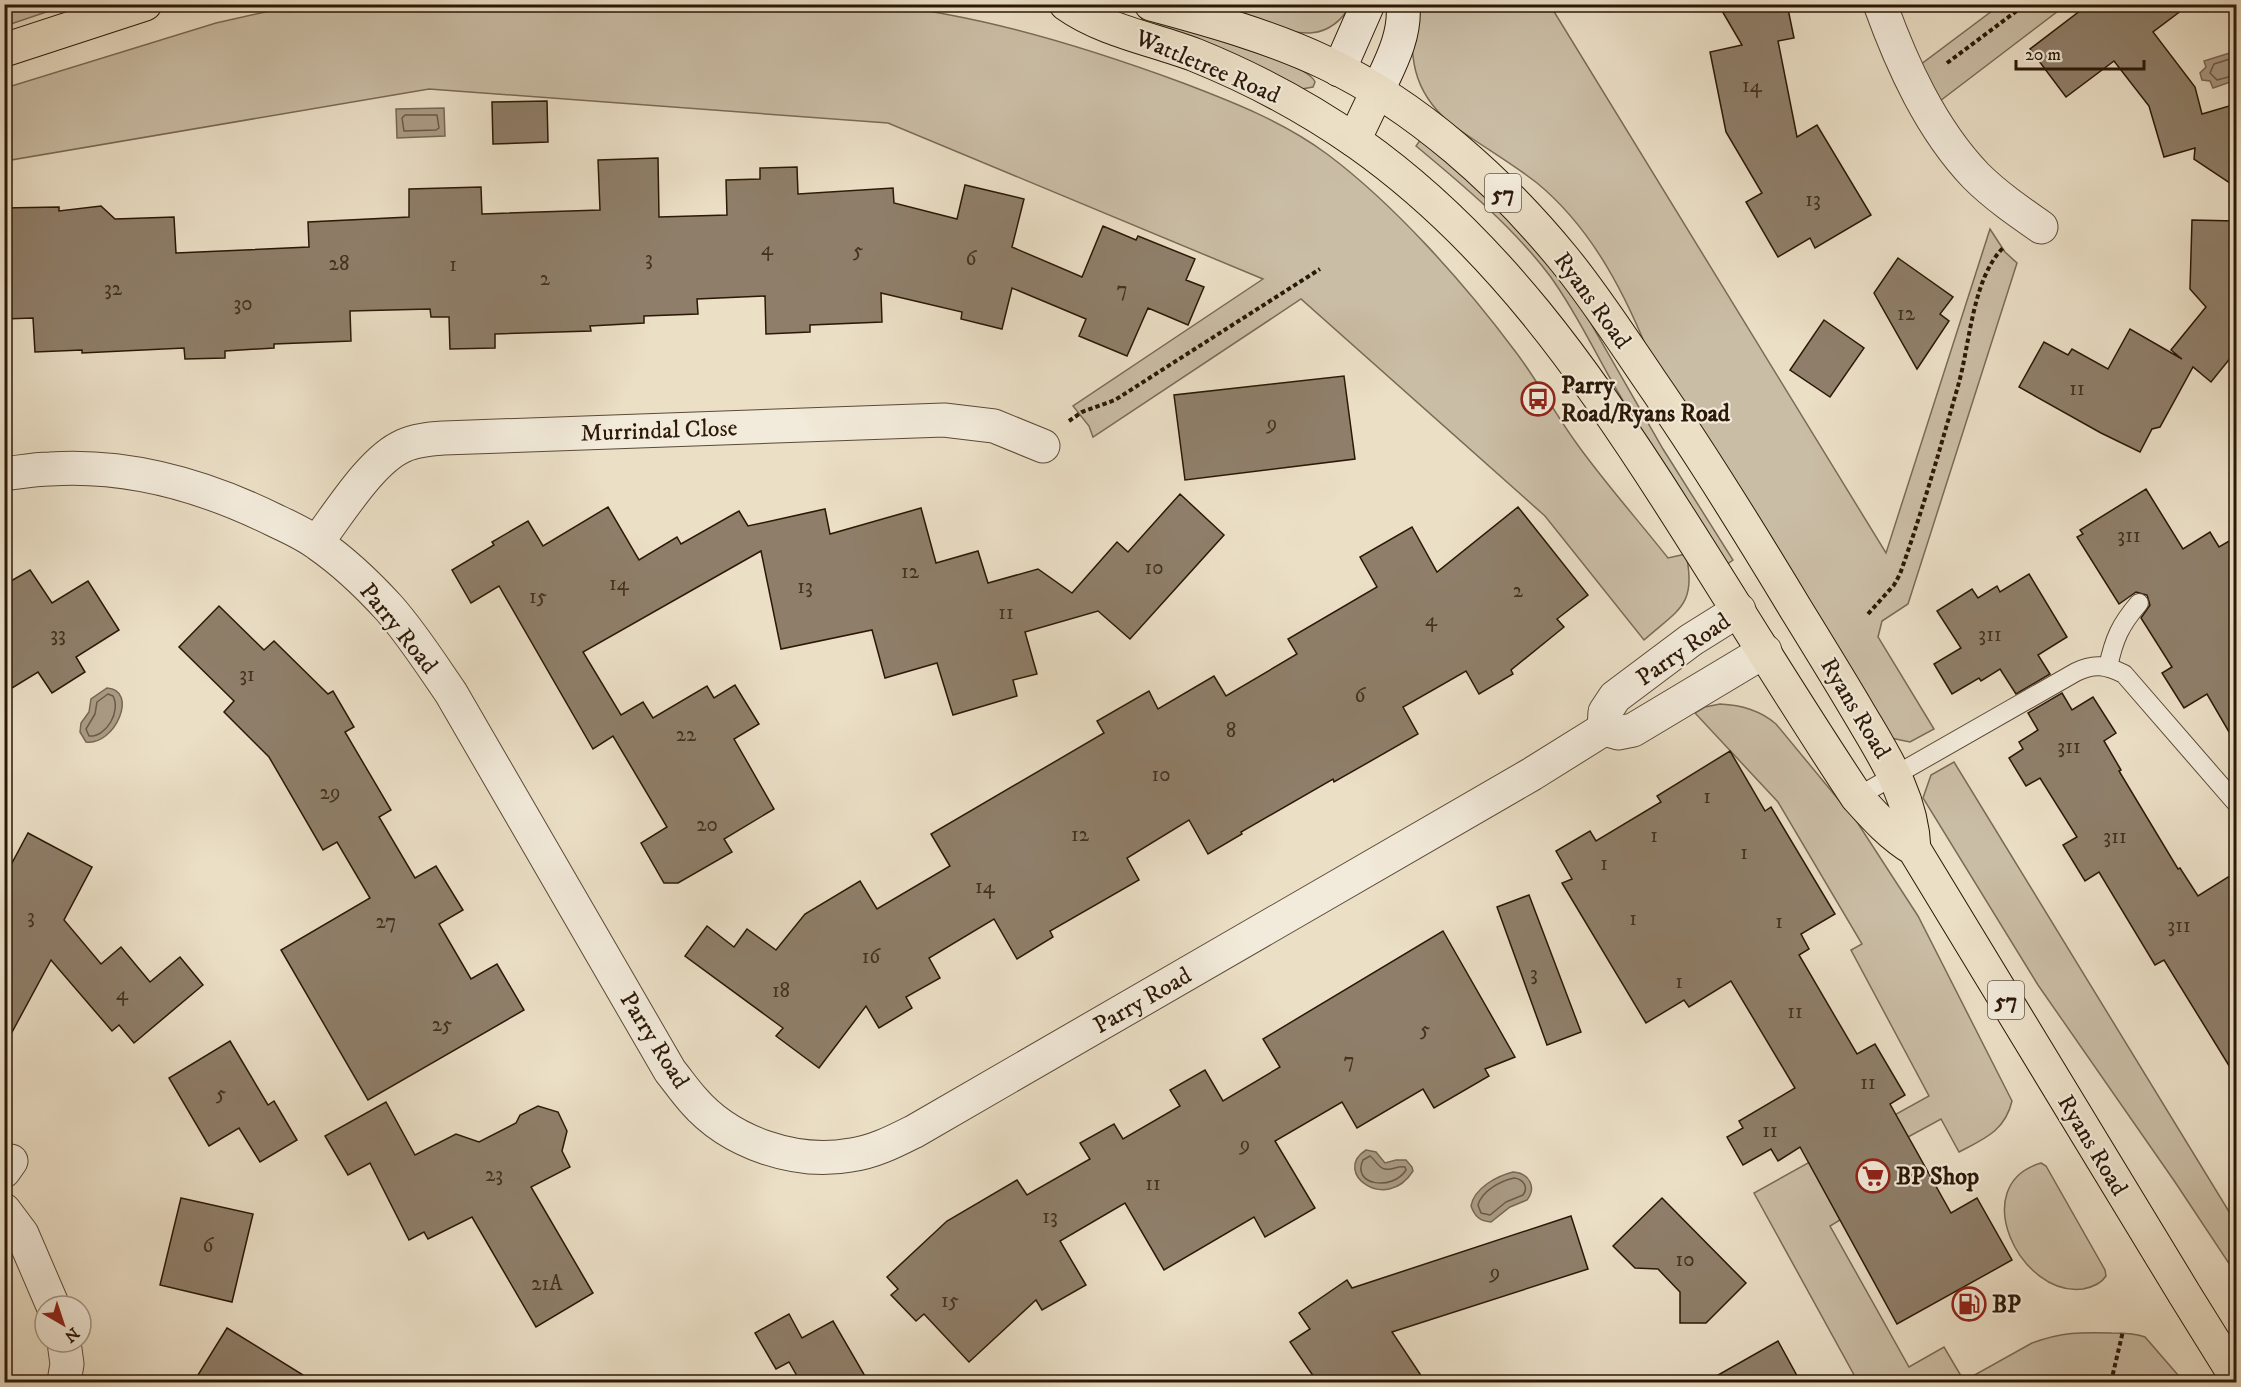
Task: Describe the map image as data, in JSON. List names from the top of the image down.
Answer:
{
  "streets": {
    "main road": [
      "Wattletree Road",
      "57",
      "Ryans Road",
      "Parry Road"
    ],
    "street": ["Murrindal Close"]
  },
  "crossings": [
    ["Wattletree Road", "Ryans Road"],
    ["Ryans Road", "Parry Road"],
    ["Murrindal Close", "Parry Road"]
  ],
  "places": {
    "bus stop": ["Parry Road/Ryans Road"],
    "supermarket": ["BP Shop"],
    "fuel station": ["BP"]
  },
  "house_numbers": [
    "14",
    "13",
    "4",
    "5",
    "3",
    "6",
    "28",
    "1",
    "2",
    "32",
    "7",
    "30",
    "12",
    "11",
    "9",
    "311",
    "10",
    "12",
    "14",
    "13",
    "2",
    "15",
    "11",
    "4",
    "33",
    "311",
    "31",
    "6",
    "8",
    "22",
    "311",
    "10",
    "29",
    "1",
    "20",
    "12",
    "1",
    "311",
    "1",
    "1",
    "14",
    "3",
    "1",
    "27",
    "1",
    "311",
    "16",
    "3",
    "1",
    "18",
    "4",
    "11",
    "25",
    "5",
    "7",
    "11",
    "5",
    "11",
    "9",
    "23",
    "11",
    "13",
    "6",
    "10",
    "9",
    "21A",
    "15"
  ],
  "scale_bar": "20 m",
  "north": "bottom right"
}
